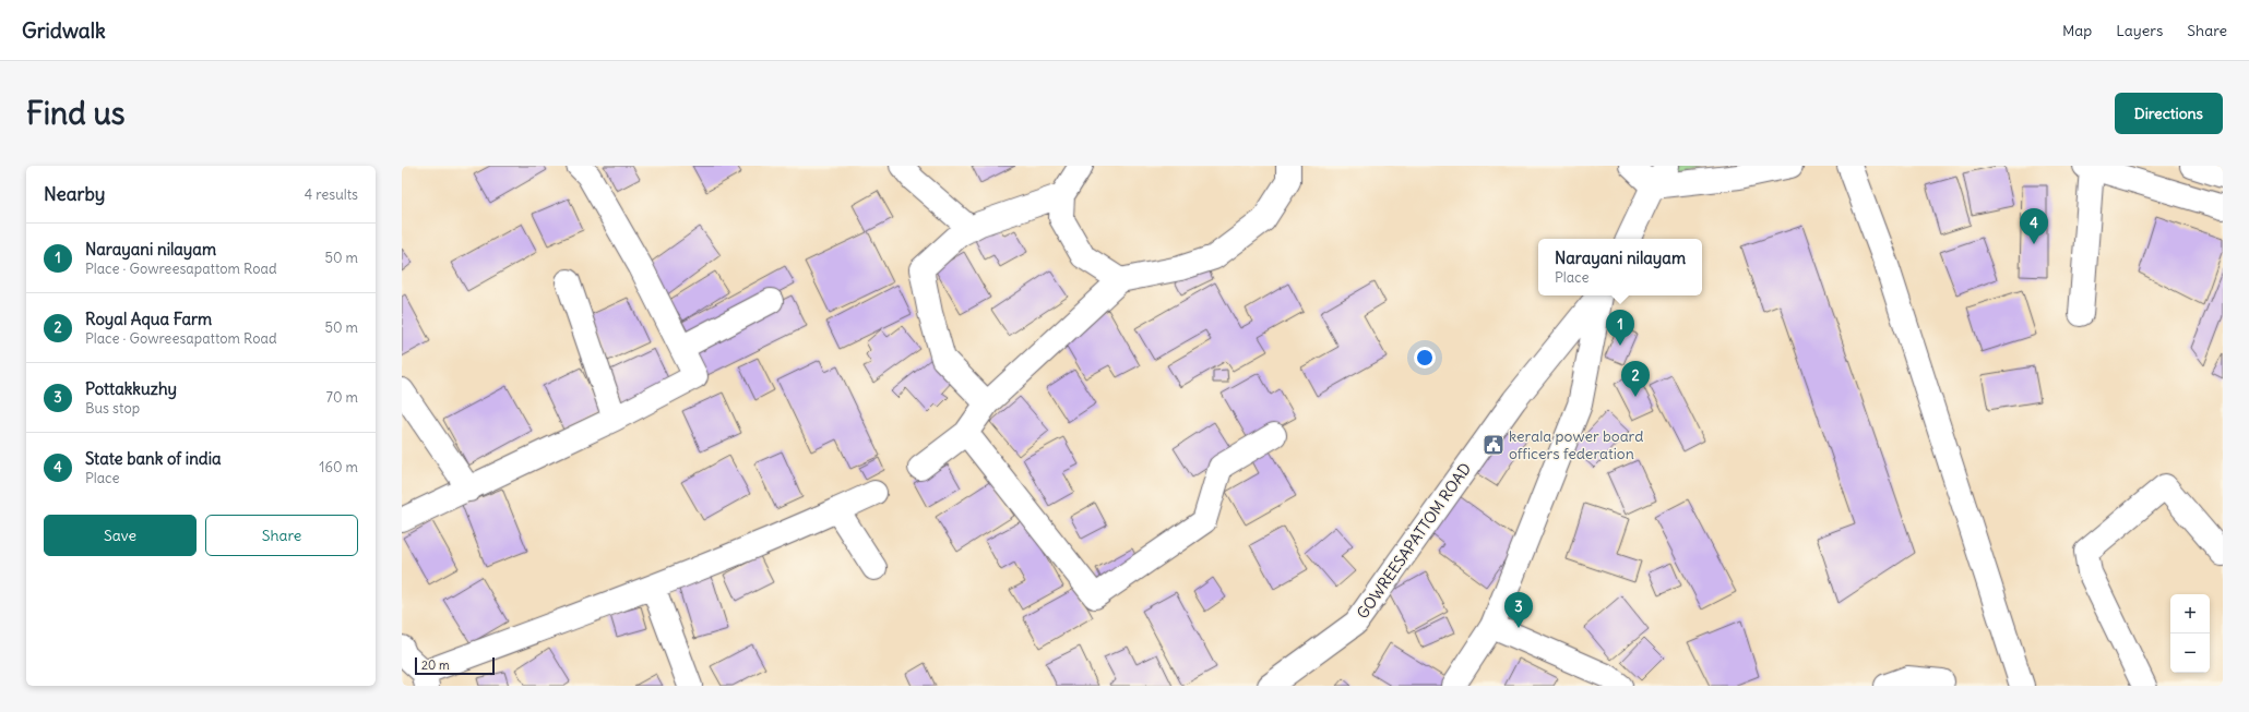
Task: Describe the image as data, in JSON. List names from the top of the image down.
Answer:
{
  "streets": {
    "street": ["GOWREESAPATTOM ROAD"]
  },
  "places": {
    "public building": ["kerala power board officers federation"]
  },
  "scale_bar": "20 m",
  "page": {
    "header": "Gridwalk",
    "nav": ["Map", "Layers", "Share"],
    "buttons": [
      "Directions",
      ["Save", "Share"]
    ],
    "title": "Find us",
    "heading": ["Nearby", "4 results"],
    "pins": [
      "4",
      "1",
      "2",
      "3"
    ],
    "list": [
      {
        "mark": "1",
        "name": "Narayani nilayam",
        "note": "Place · Gowreesapattom Road",
        "value": "50 m"
      },
      {
        "mark": "2",
        "name": "Royal Aqua Farm",
        "note": "Place · Gowreesapattom Road",
        "value": "50 m"
      },
      {
        "mark": "3",
        "name": "Pottakkuzhy",
        "note": "Bus stop",
        "value": "70 m"
      },
      {
        "mark": "4",
        "name": "State bank of india",
        "note": "Place",
        "value": "160 m"
      }
    ],
    "popup": ["Narayani nilayam", "Place"],
    "map_buttons": ["+", "−"],
    "scale": "20 m"
  }
}
